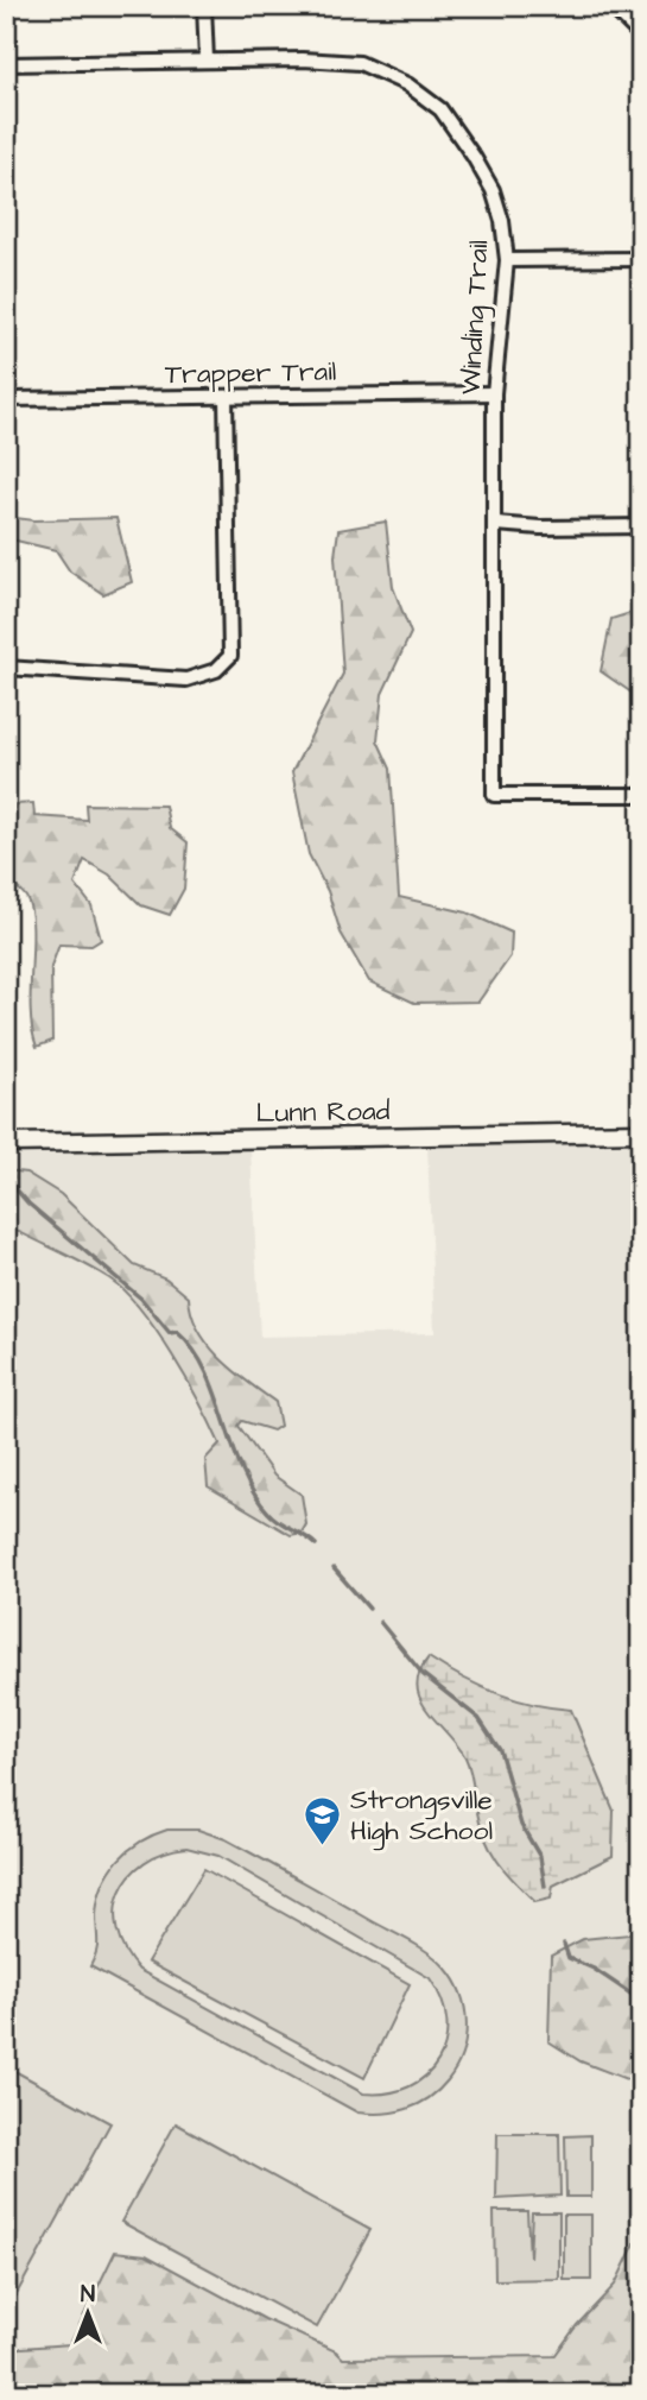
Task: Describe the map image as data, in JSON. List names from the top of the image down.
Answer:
{
  "streets": {
    "street": ["Winding Trail", "Trapper Trail", "Lunn Road"]
  },
  "crossings": [
    ["Winding Trail", "Trapper Trail"]
  ],
  "places": {
    "school or university": ["Strongsville High School"]
  },
  "north": "top"
}
